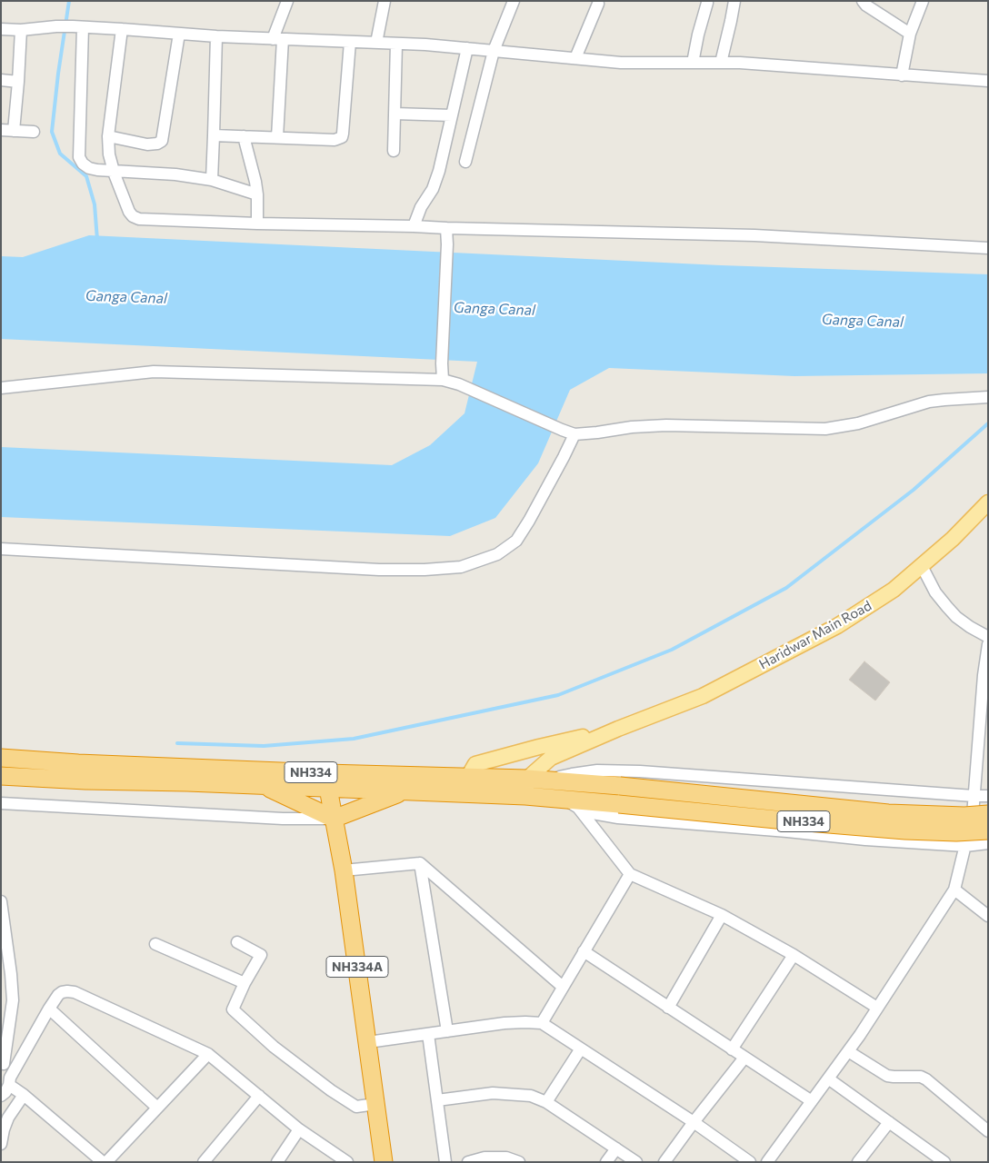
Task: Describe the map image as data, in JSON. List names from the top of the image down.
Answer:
{
  "streets": {
    "highway": ["NH334", "NH334A"],
    "main road": ["Haridwar Main Road"]
  },
  "crossings": [
    ["Haridwar Main Road", "NH334"],
    ["NH334", "NH334A"]
  ],
  "water": ["Ganga Canal"]
}
